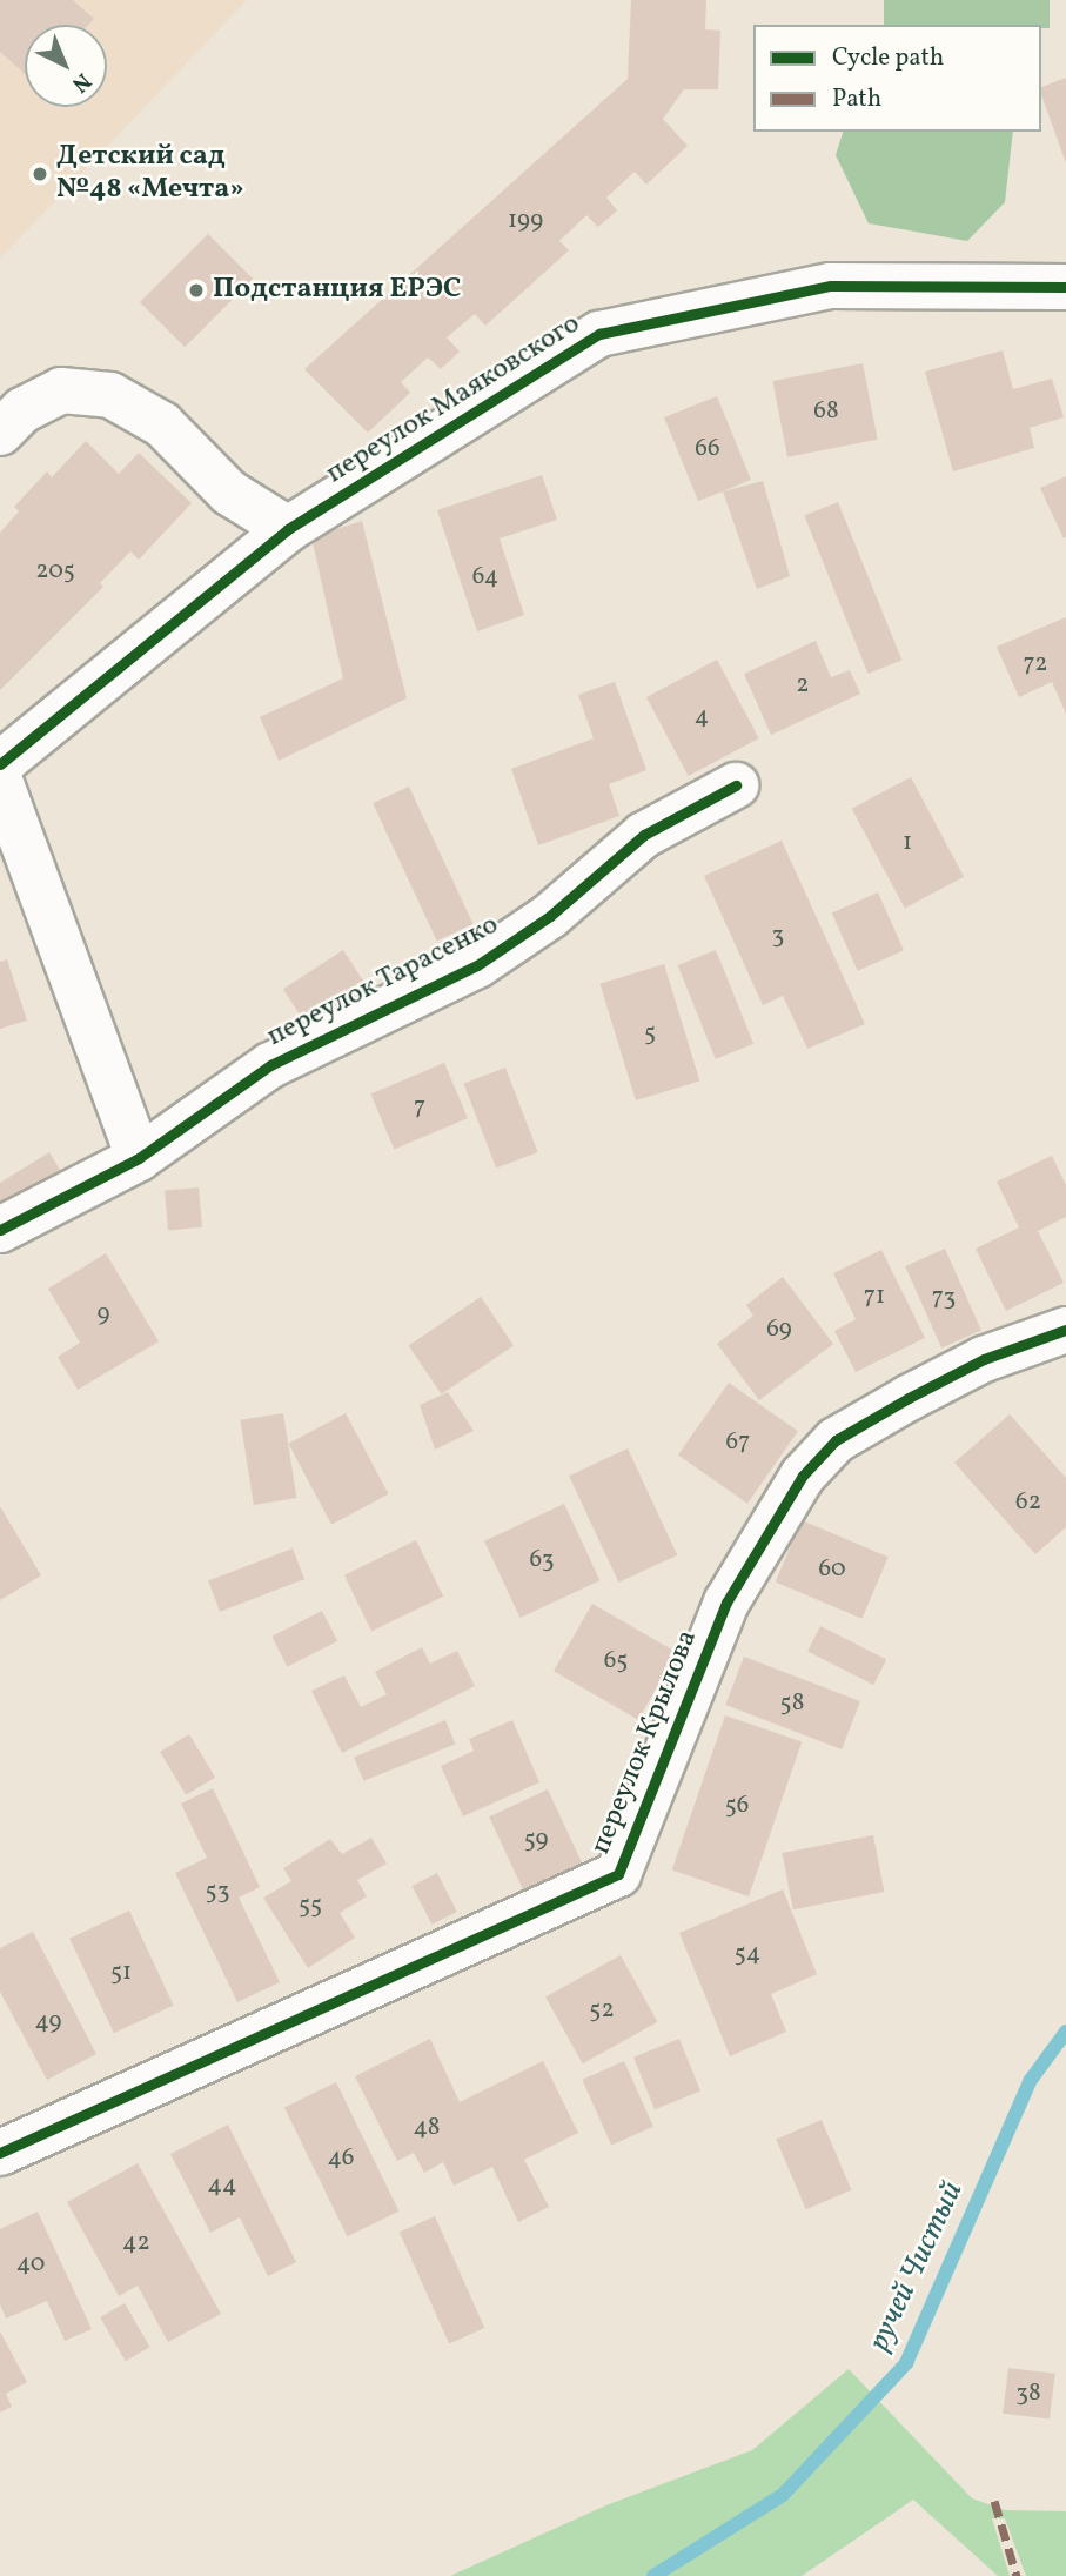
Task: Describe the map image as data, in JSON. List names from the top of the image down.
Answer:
{
  "streets": {
    "street": ["переулок Маяковского", "переулок Тарасенко", "переулок Крылова"]
  },
  "water": ["ручей Чистый"],
  "places": ["Детский сад №48 «Мечта»", "Подстанция ЕРЭС"],
  "house_numbers": [
    "199",
    "68",
    "66",
    "205",
    "64",
    "72",
    "2",
    "4",
    "1",
    "3",
    "5",
    "7",
    "71",
    "73",
    "9",
    "69",
    "67",
    "62",
    "63",
    "60",
    "65",
    "58",
    "56",
    "59",
    "53",
    "55",
    "54",
    "51",
    "52",
    "49",
    "48",
    "46",
    "44",
    "42",
    "40",
    "38"
  ],
  "legend": ["Cycle path", "Path"],
  "north": "bottom right"
}
